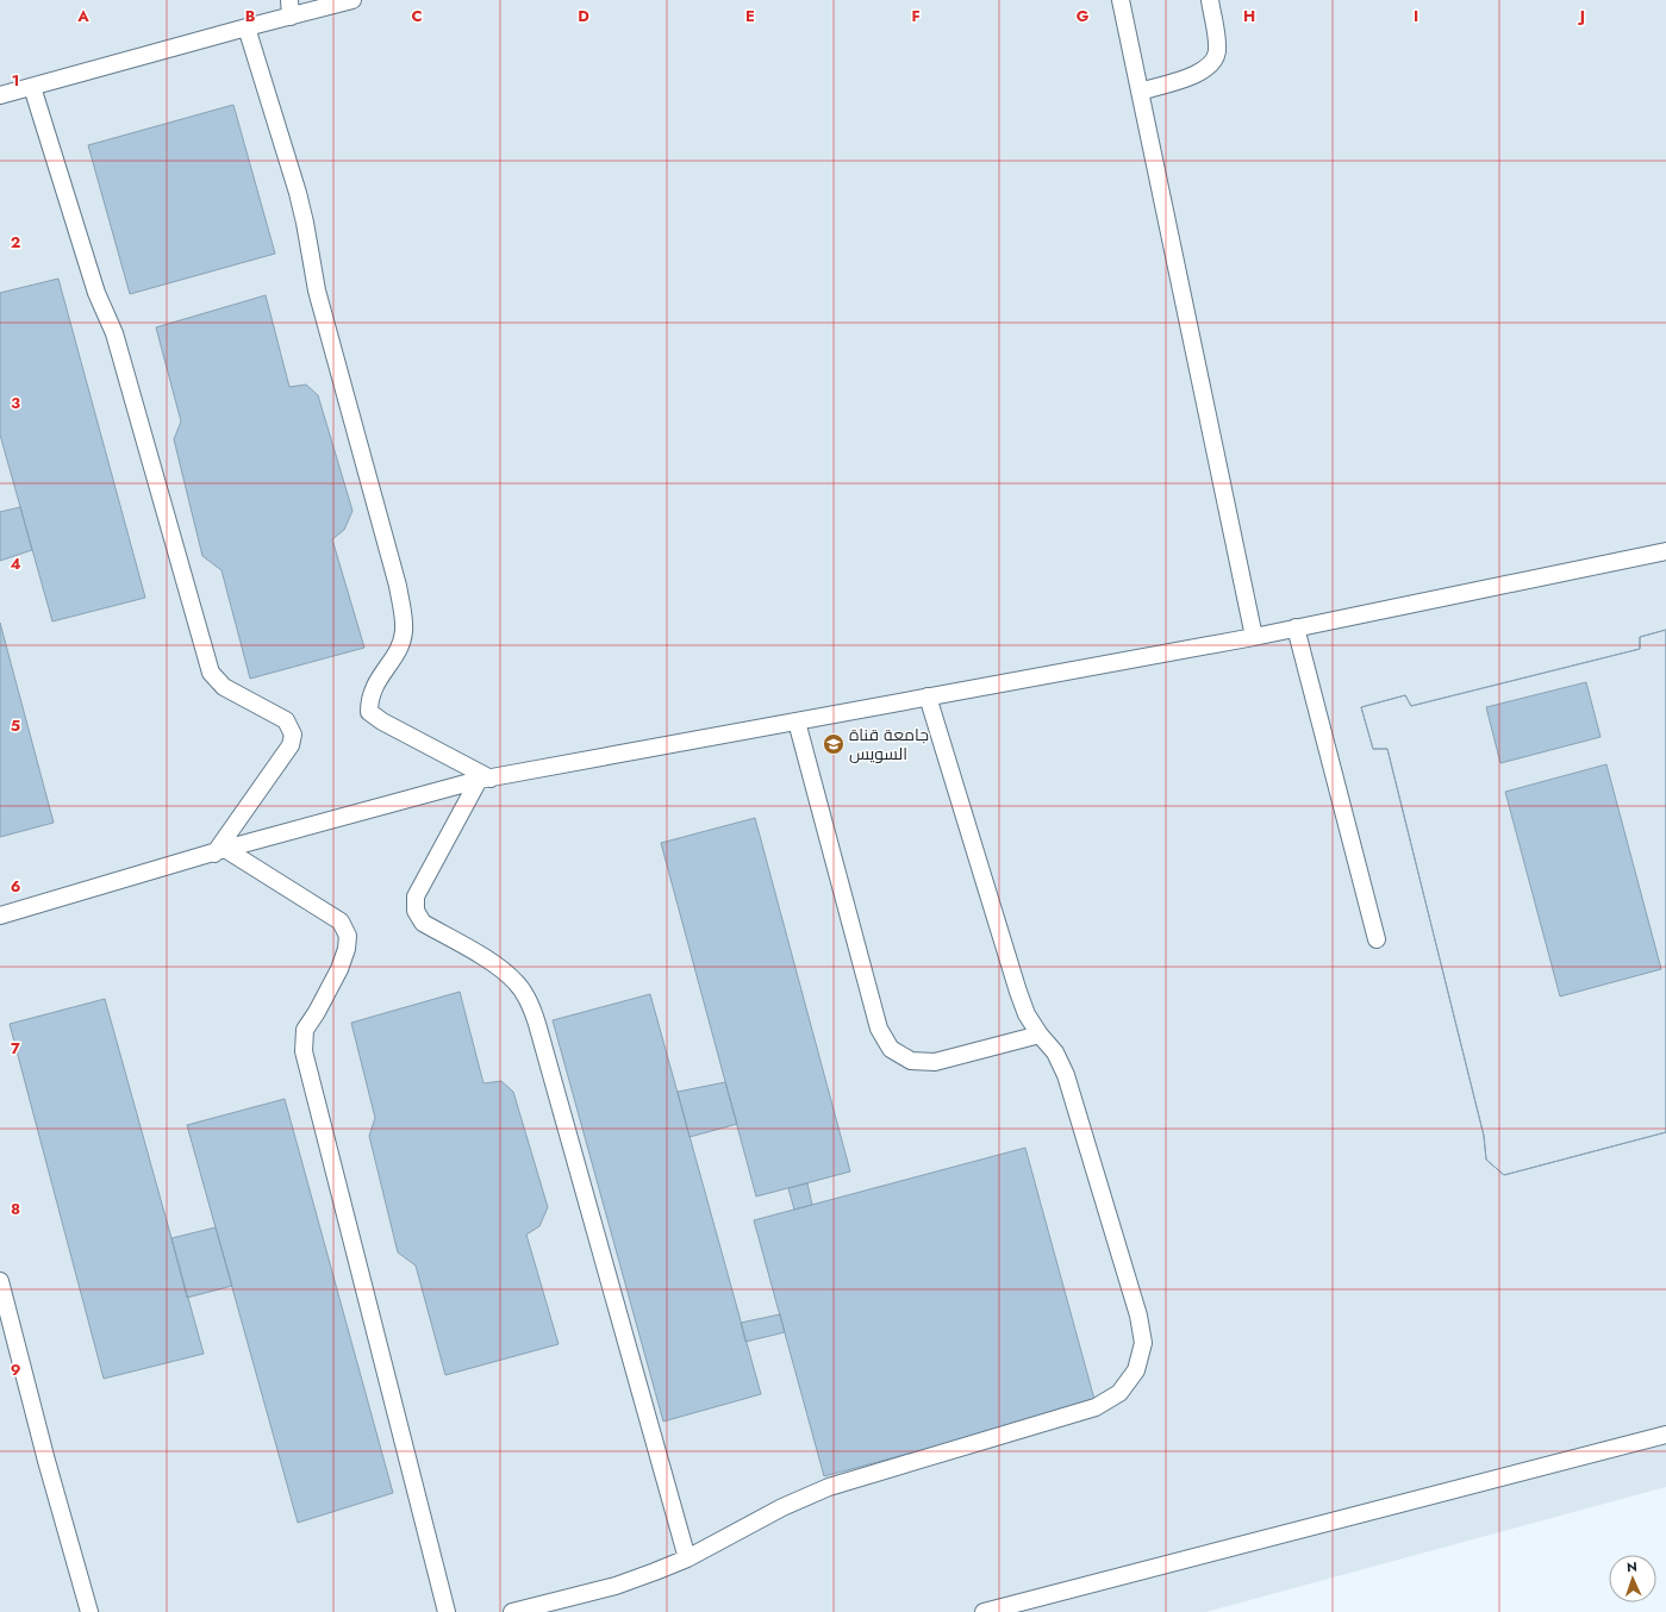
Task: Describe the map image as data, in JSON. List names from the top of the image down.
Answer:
{
  "places": {
    "school or university": ["جامعة قناة السويس"]
  },
  "north": "top",
  "grid": {
    "columns": [
      "A",
      "B",
      "C",
      "D",
      "E",
      "F",
      "G",
      "H",
      "I",
      "J"
    ],
    "rows": [
      "1",
      "2",
      "3",
      "4",
      "5",
      "6",
      "7",
      "8",
      "9"
    ]
  }
}
